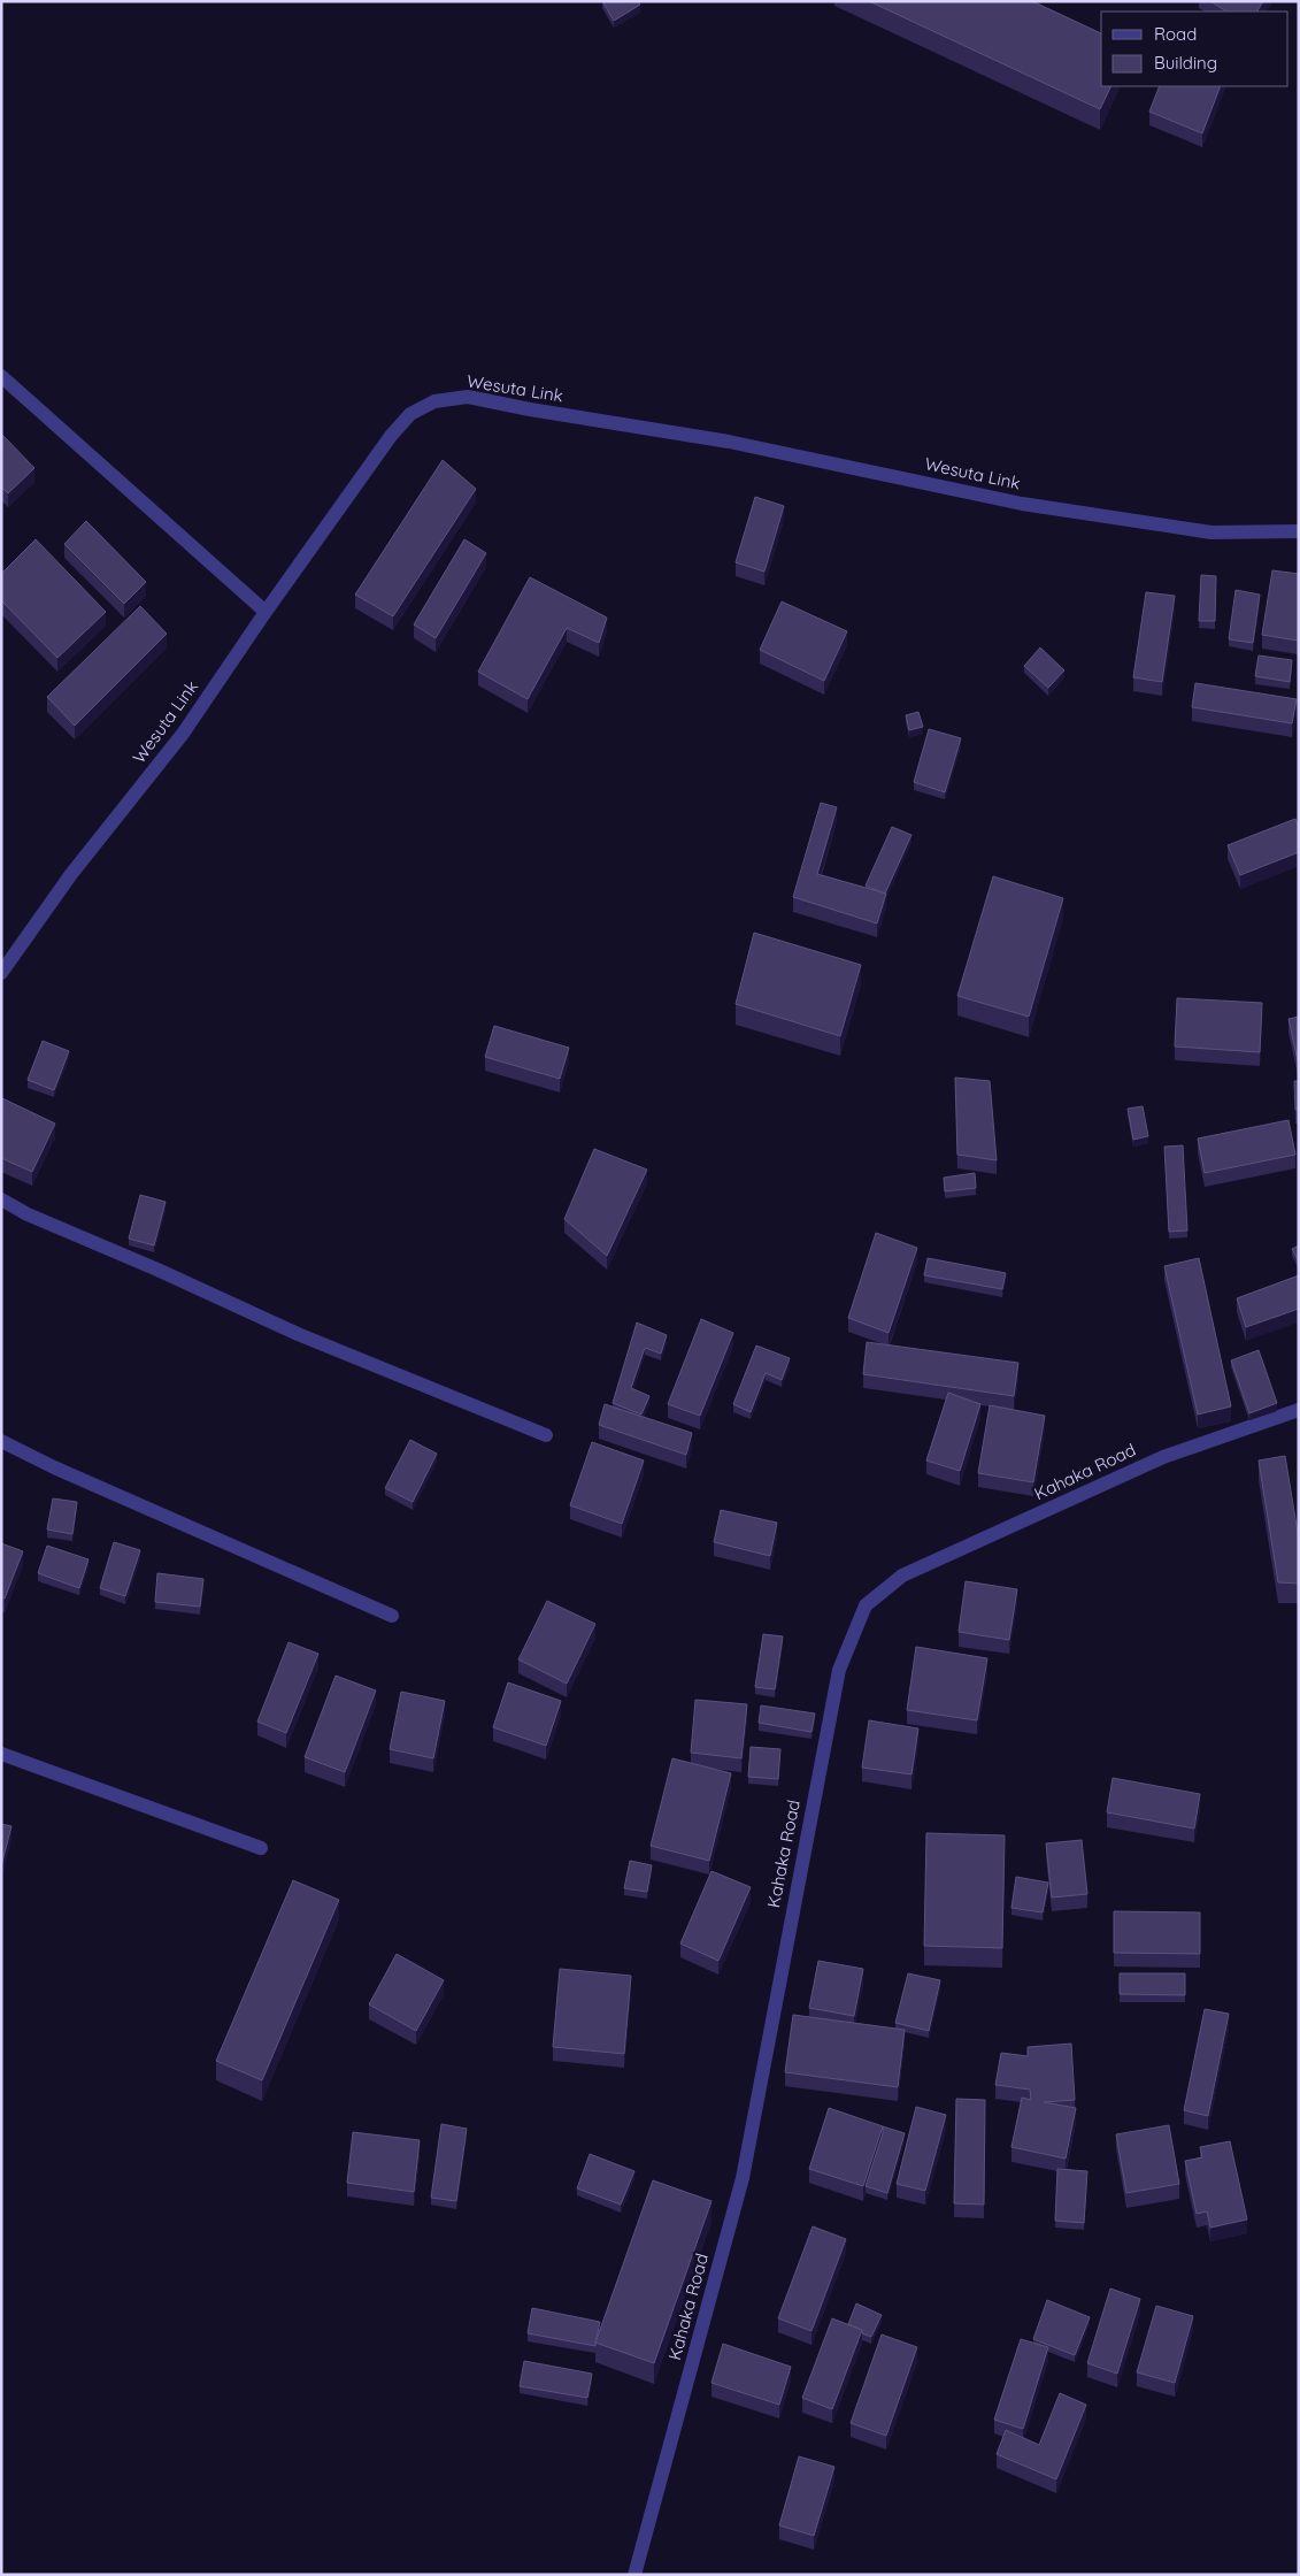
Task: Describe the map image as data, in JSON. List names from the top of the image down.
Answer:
{
  "streets": {
    "street": ["Wesuta Link", "Kahaka Road"]
  },
  "legend": ["Road", "Building"]
}
